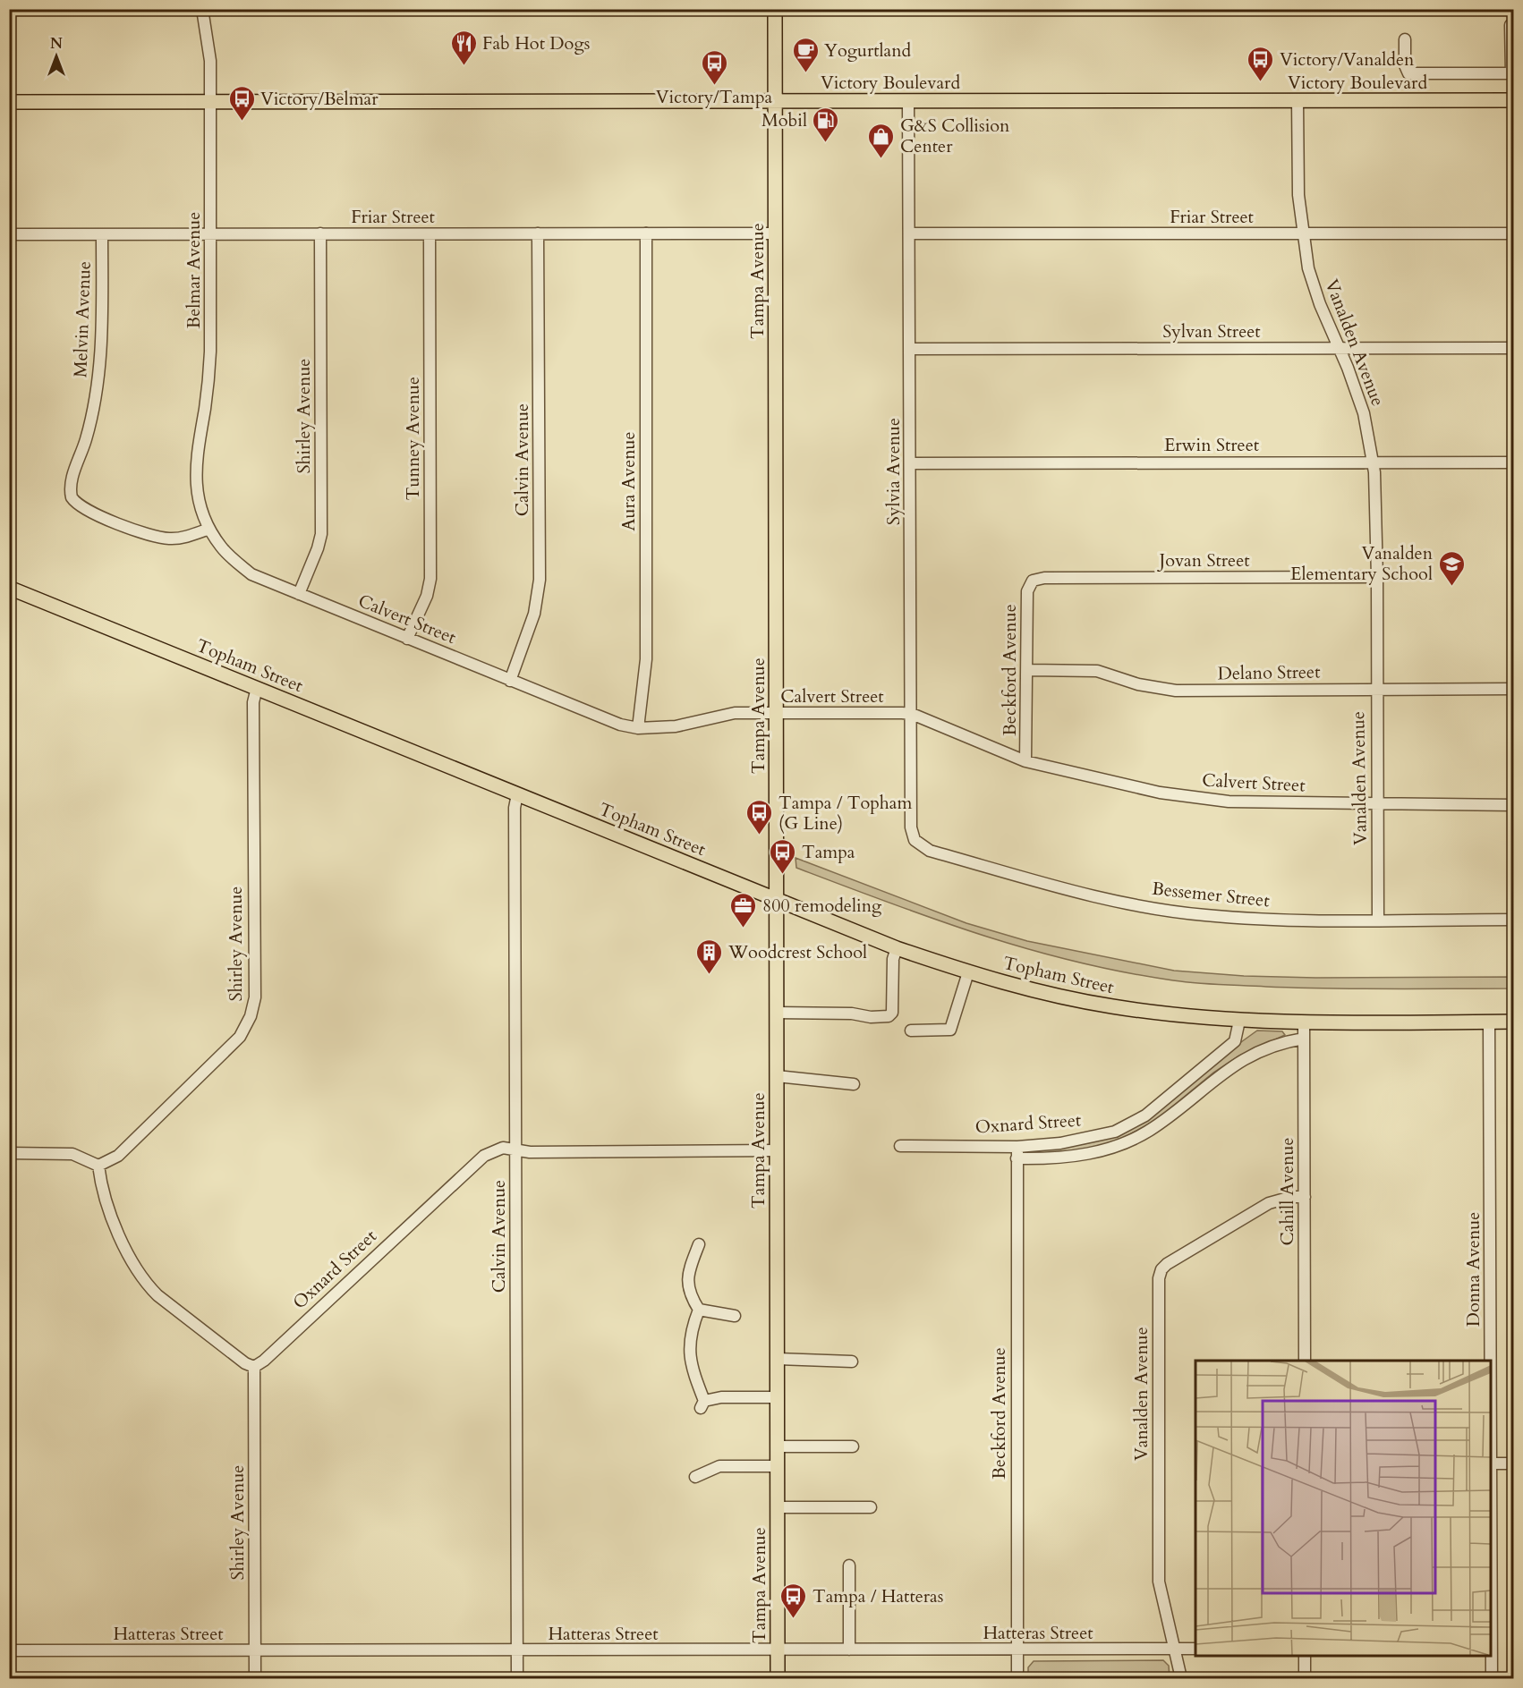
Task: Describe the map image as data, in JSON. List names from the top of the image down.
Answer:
{
  "streets": {
    "main road": ["Victory Boulevard", "Tampa Avenue", "Topham Street"],
    "street": [
      "Friar Street",
      "Belmar Avenue",
      "Melvin Avenue",
      "Sylvan Street",
      "Vanalden Avenue",
      "Shirley Avenue",
      "Tunney Avenue",
      "Erwin Street",
      "Calvin Avenue",
      "Sylvia Avenue",
      "Aura Avenue",
      "Jovan Street",
      "Calvert Street",
      "Beckford Avenue",
      "Delano Street",
      "Bessemer Street",
      "Oxnard Street",
      "Cahill Avenue",
      "Donna Avenue",
      "Hatteras Street"
    ]
  },
  "crossings": [
    ["Victory Boulevard", "Belmar Avenue"],
    ["Victory Boulevard", "Tampa Avenue"],
    ["Victory Boulevard", "Vanalden Avenue"],
    ["Victory Boulevard", "Sylvia Avenue"],
    ["Friar Street", "Belmar Avenue"],
    ["Friar Street", "Tampa Avenue"],
    ["Friar Street", "Melvin Avenue"],
    ["Friar Street", "Vanalden Avenue"],
    ["Friar Street", "Shirley Avenue"],
    ["Friar Street", "Tunney Avenue"],
    ["Friar Street", "Calvin Avenue"],
    ["Friar Street", "Sylvia Avenue"],
    ["Friar Street", "Aura Avenue"],
    ["Belmar Avenue", "Melvin Avenue"],
    ["Belmar Avenue", "Calvert Street"],
    ["Tampa Avenue", "Calvert Street"],
    ["Tampa Avenue", "Topham Street"],
    ["Tampa Avenue", "Oxnard Street"],
    ["Tampa Avenue", "Hatteras Street"],
    ["Melvin Avenue", "Calvert Street"],
    ["Sylvan Street", "Vanalden Avenue"],
    ["Sylvan Street", "Sylvia Avenue"],
    ["Vanalden Avenue", "Erwin Street"],
    ["Vanalden Avenue", "Jovan Street"],
    ["Vanalden Avenue", "Calvert Street"],
    ["Vanalden Avenue", "Delano Street"],
    ["Vanalden Avenue", "Bessemer Street"],
    ["Vanalden Avenue", "Cahill Avenue"],
    ["Vanalden Avenue", "Hatteras Street"],
    ["Shirley Avenue", "Calvert Street"],
    ["Shirley Avenue", "Topham Street"],
    ["Shirley Avenue", "Oxnard Street"],
    ["Shirley Avenue", "Hatteras Street"],
    ["Tunney Avenue", "Calvert Street"],
    ["Erwin Street", "Sylvia Avenue"],
    ["Calvin Avenue", "Calvert Street"],
    ["Calvin Avenue", "Topham Street"],
    ["Calvin Avenue", "Oxnard Street"],
    ["Calvin Avenue", "Hatteras Street"],
    ["Sylvia Avenue", "Calvert Street"],
    ["Sylvia Avenue", "Bessemer Street"],
    ["Aura Avenue", "Calvert Street"],
    ["Jovan Street", "Beckford Avenue"],
    ["Calvert Street", "Beckford Avenue"],
    ["Topham Street", "Oxnard Street"],
    ["Topham Street", "Cahill Avenue"],
    ["Beckford Avenue", "Delano Street"],
    ["Beckford Avenue", "Oxnard Street"],
    ["Beckford Avenue", "Hatteras Street"],
    ["Oxnard Street", "Cahill Avenue"]
  ],
  "places": {
    "restaurant": ["Fab Hot Dogs"],
    "cafe": ["Yogurtland"],
    "bus stop": [
      "Victory/Vanalden",
      "Victory/Tampa",
      "Victory/Belmar",
      "Tampa / Topham (G Line)",
      "Tampa",
      "Tampa / Hatteras"
    ],
    "fuel station": ["Mobil"],
    "shop": ["G&S Collision Center"],
    "school or university": ["Vanalden Elementary School"],
    "office": ["800 remodeling"],
    "building": ["Woodcrest School"]
  },
  "north": "top"
}
